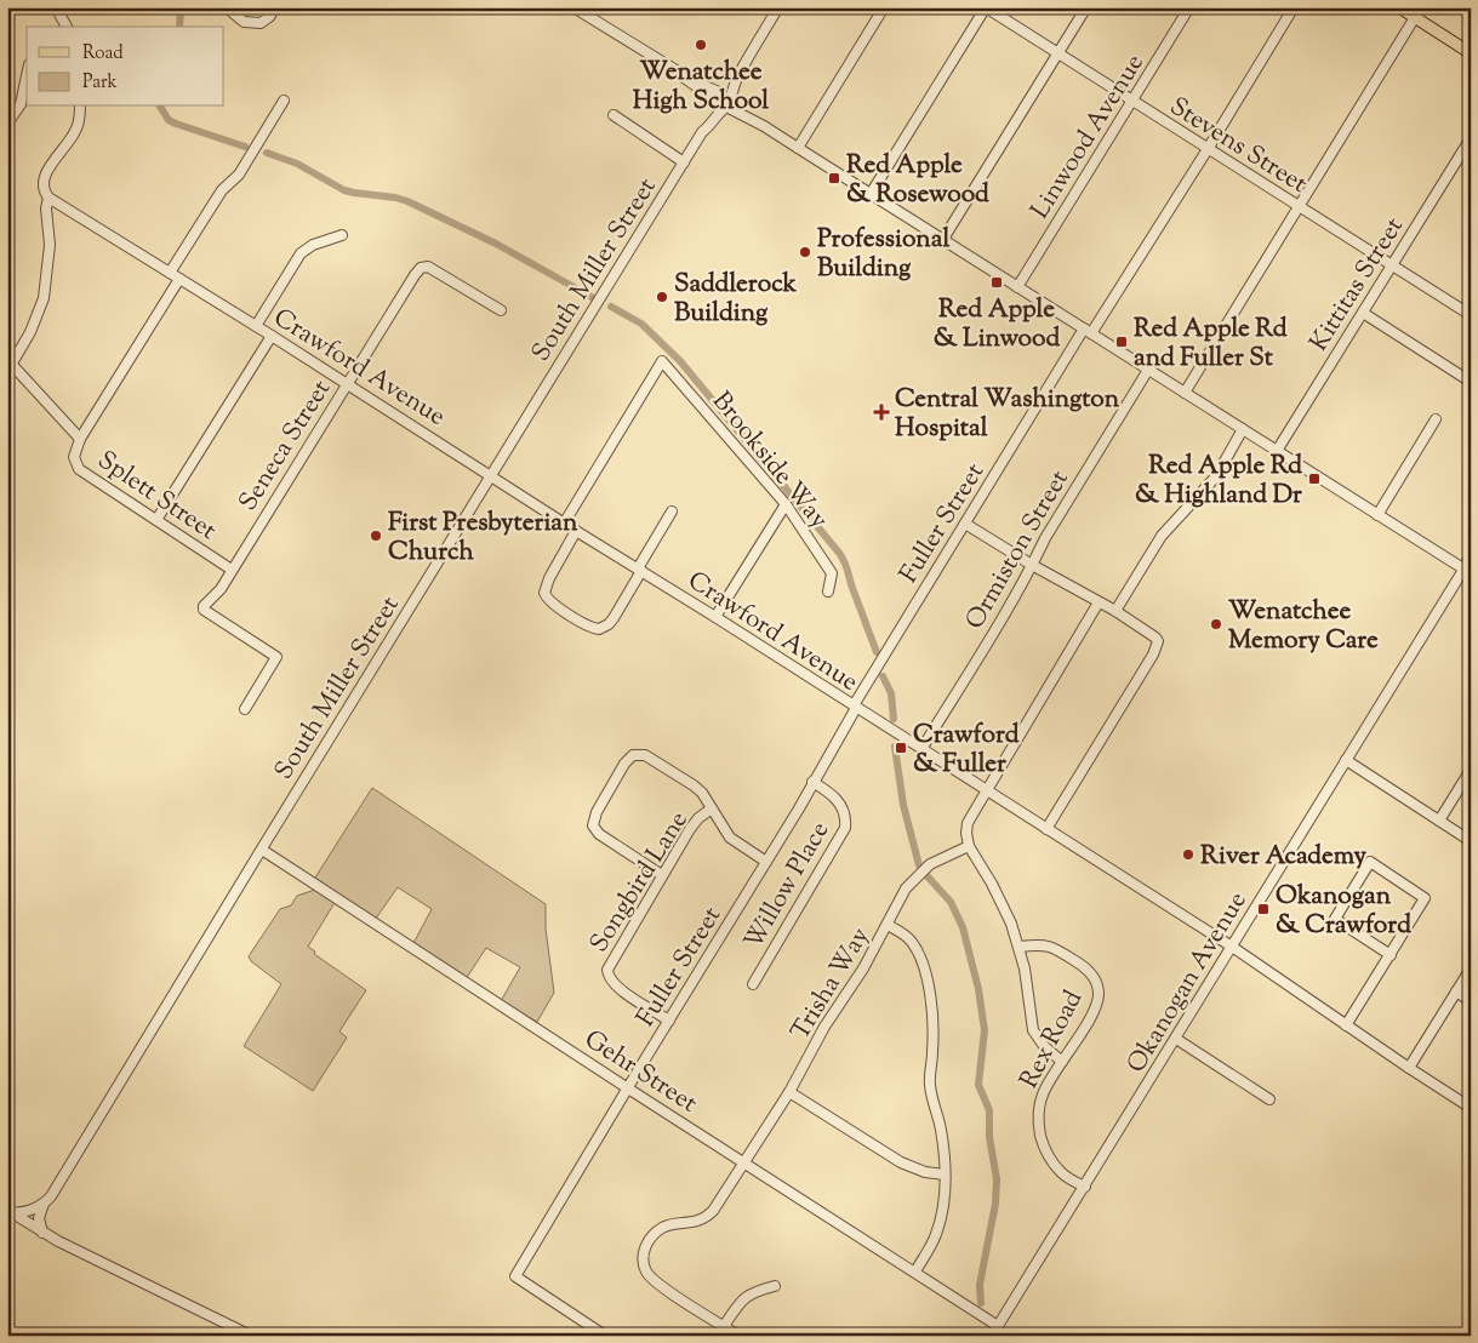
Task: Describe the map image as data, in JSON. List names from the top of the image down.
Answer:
{
  "streets": {
    "street": [
      "Linwood Avenue",
      "Stevens Street",
      "South Miller Street",
      "Kittitas Street",
      "Crawford Avenue",
      "Seneca Street",
      "Brookside Way",
      "Splett Street",
      "Fuller Street",
      "Ormiston Street",
      "Songbird Lane",
      "Willow Place",
      "Okanogan Avenue",
      "Trisha Way",
      "Rex Road",
      "Gehr Street"
    ]
  },
  "crossings": [
    ["Linwood Avenue", "Stevens Street"],
    ["Stevens Street", "Kittitas Street"],
    ["Stevens Street", "Fuller Street"],
    ["South Miller Street", "Crawford Avenue"],
    ["South Miller Street", "Gehr Street"],
    ["Crawford Avenue", "Seneca Street"],
    ["Crawford Avenue", "Brookside Way"],
    ["Crawford Avenue", "Fuller Street"],
    ["Crawford Avenue", "Ormiston Street"],
    ["Crawford Avenue", "Okanogan Avenue"],
    ["Seneca Street", "Splett Street"],
    ["Fuller Street", "Songbird Lane"],
    ["Fuller Street", "Willow Place"],
    ["Fuller Street", "Gehr Street"],
    ["Okanogan Avenue", "Rex Road"],
    ["Okanogan Avenue", "Gehr Street"],
    ["Trisha Way", "Gehr Street"]
  ],
  "places": {
    "other": [
      "Wenatchee High School",
      "Professional Building",
      "Saddlerock Building",
      "First Presbyterian Church",
      "Wenatchee Memory Care",
      "River Academy"
    ],
    "transit": [
      "Red Apple & Rosewood",
      "Red Apple & Linwood",
      "Red Apple Rd and Fuller St",
      "Red Apple Rd & Highland Dr",
      "Crawford & Fuller",
      "Okanogan & Crawford"
    ],
    "health": ["Central Washington Hospital"]
  },
  "legend": ["Road", "Park"]
}
